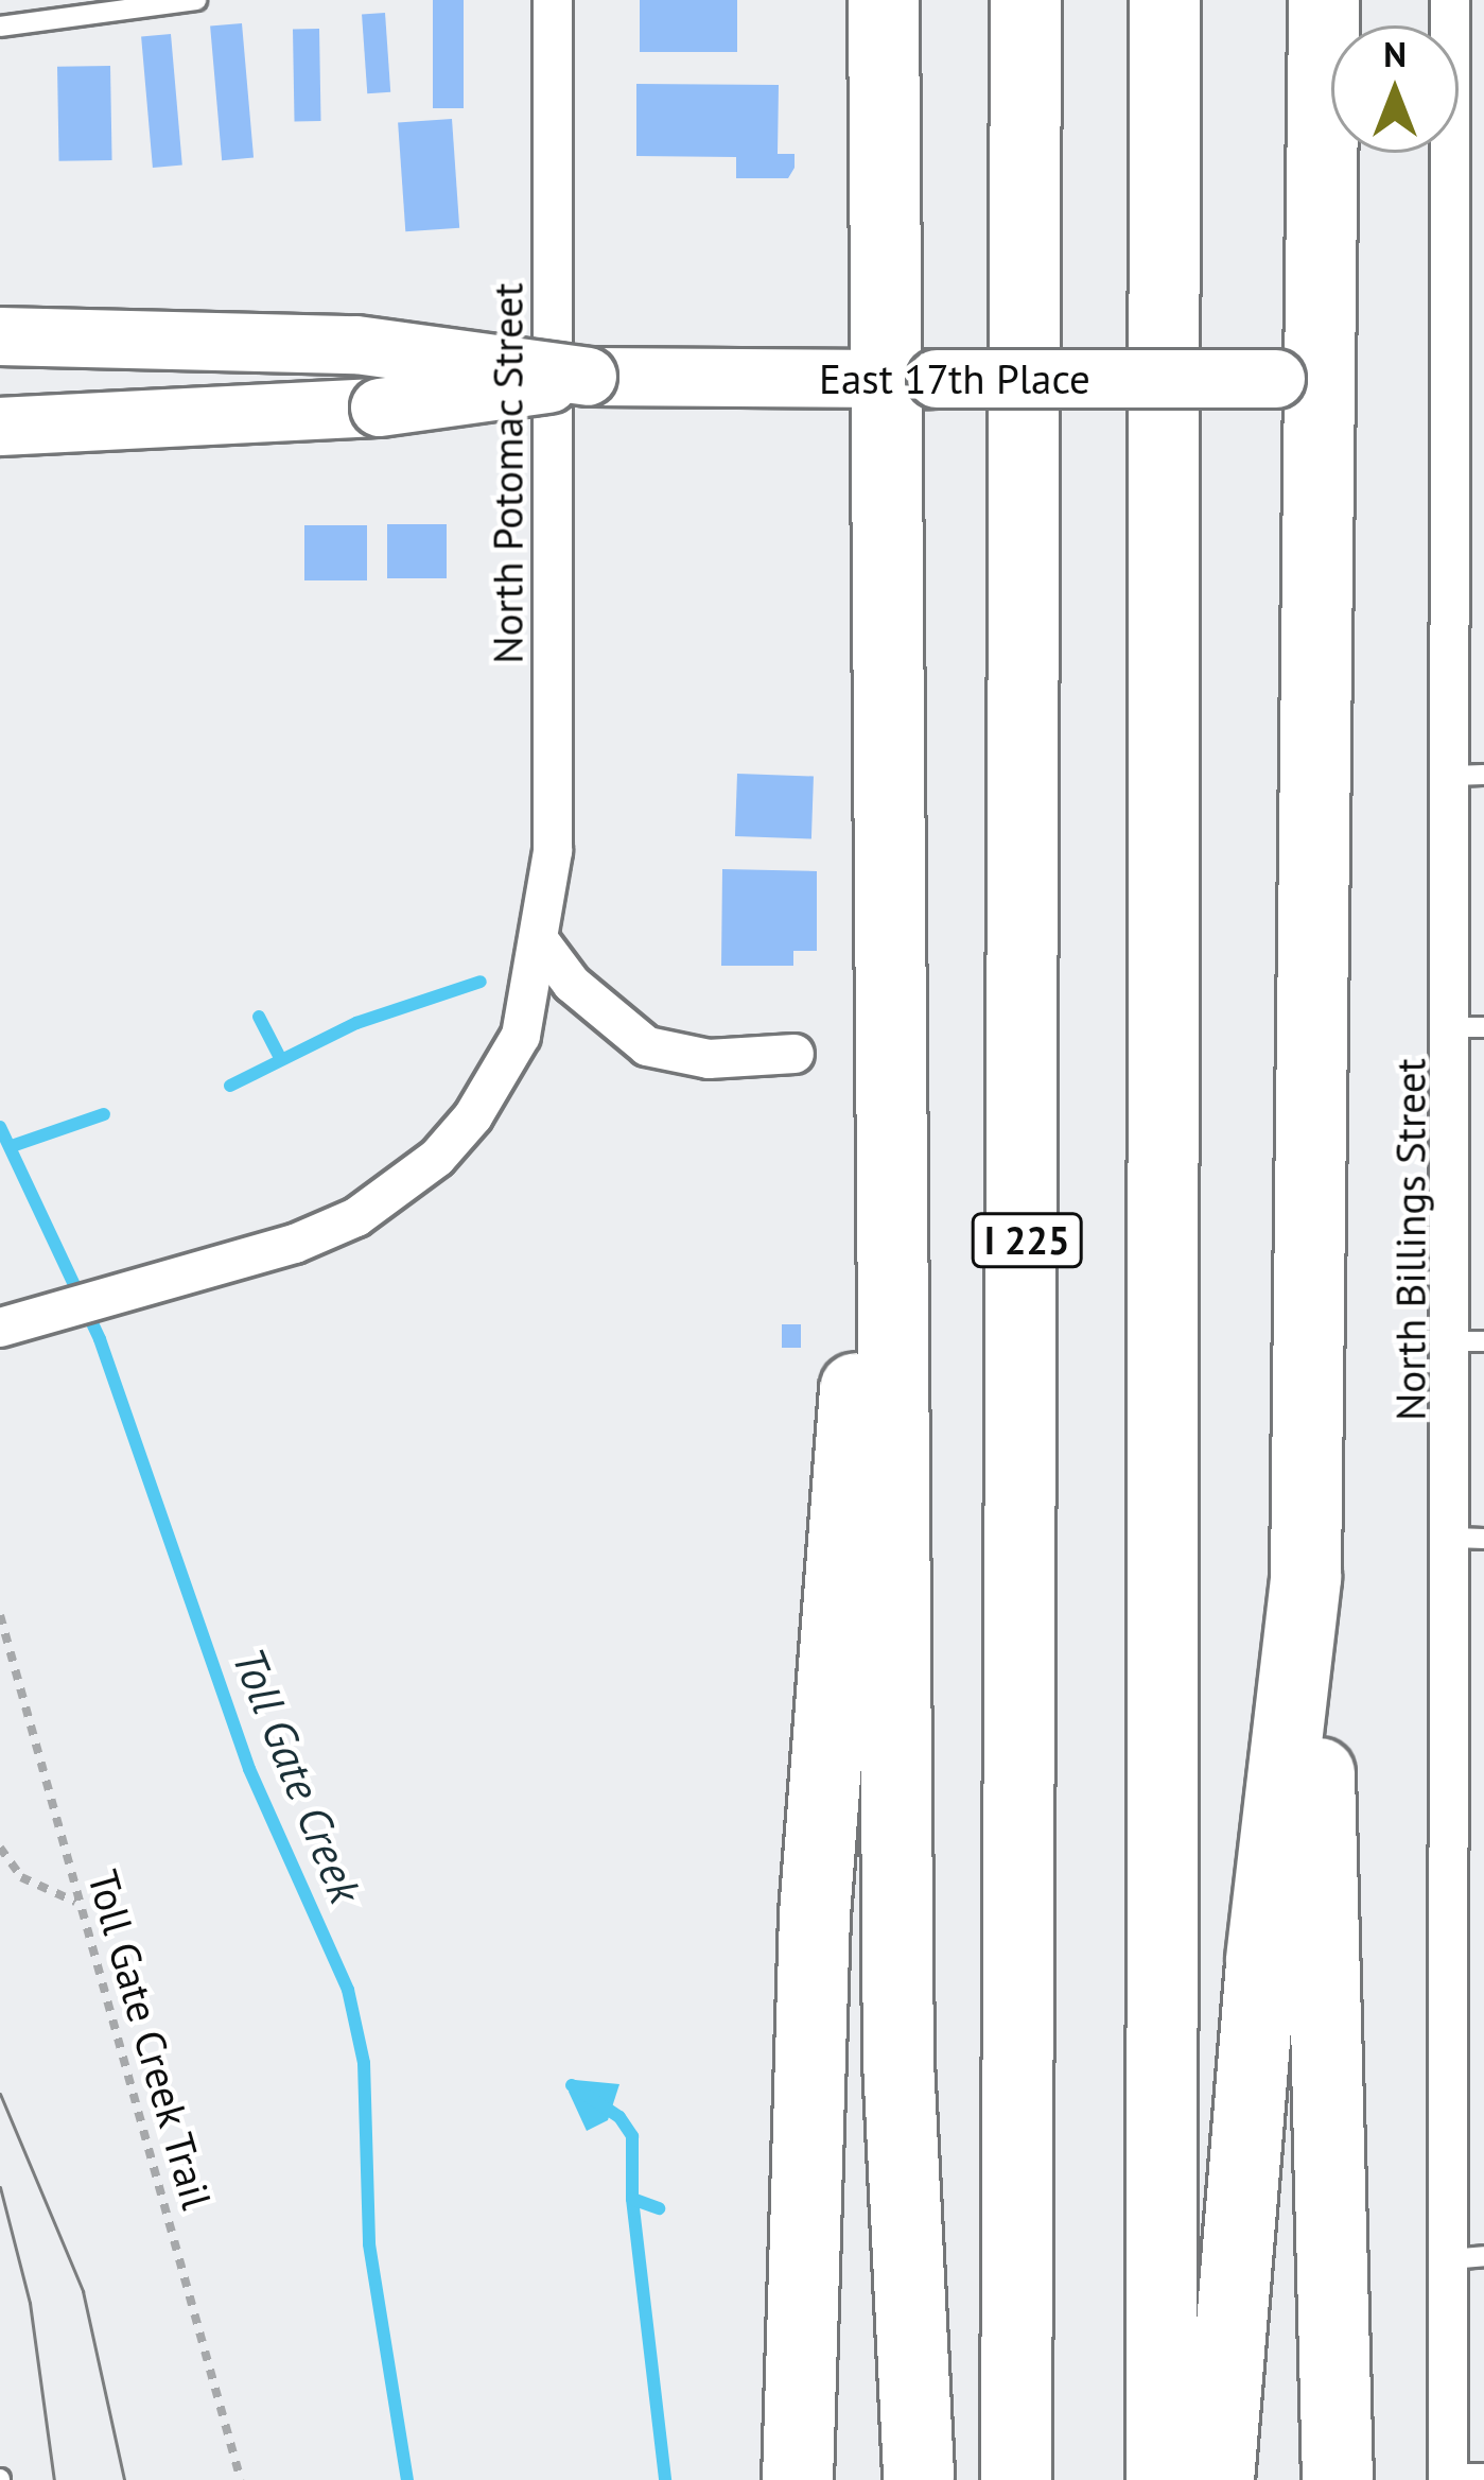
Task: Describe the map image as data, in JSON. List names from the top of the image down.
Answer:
{
  "streets": {
    "highway": ["I 225"],
    "main road": ["East 17th Place"],
    "street": ["North Potomac Street", "North Billings Street"],
    "path": ["Toll Gate Creek Trail"]
  },
  "water": ["Toll Gate Creek"],
  "north": "top"
}
